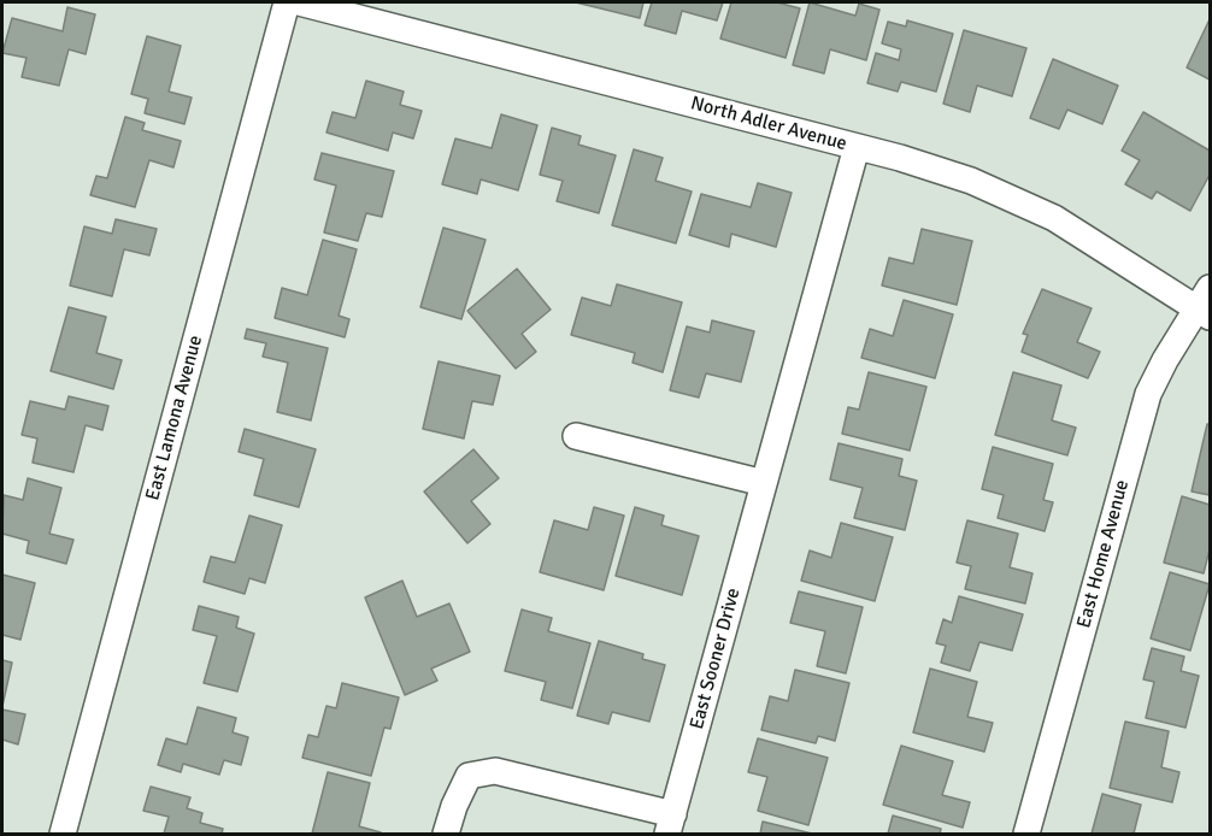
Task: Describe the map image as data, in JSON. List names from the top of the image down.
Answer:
{
  "streets": {
    "street": [
      "North Adler Avenue",
      "East Lamona Avenue",
      "East Home Avenue",
      "East Sooner Drive"
    ]
  },
  "crossings": [
    ["North Adler Avenue", "East Home Avenue"],
    ["North Adler Avenue", "East Sooner Drive"]
  ]
}
